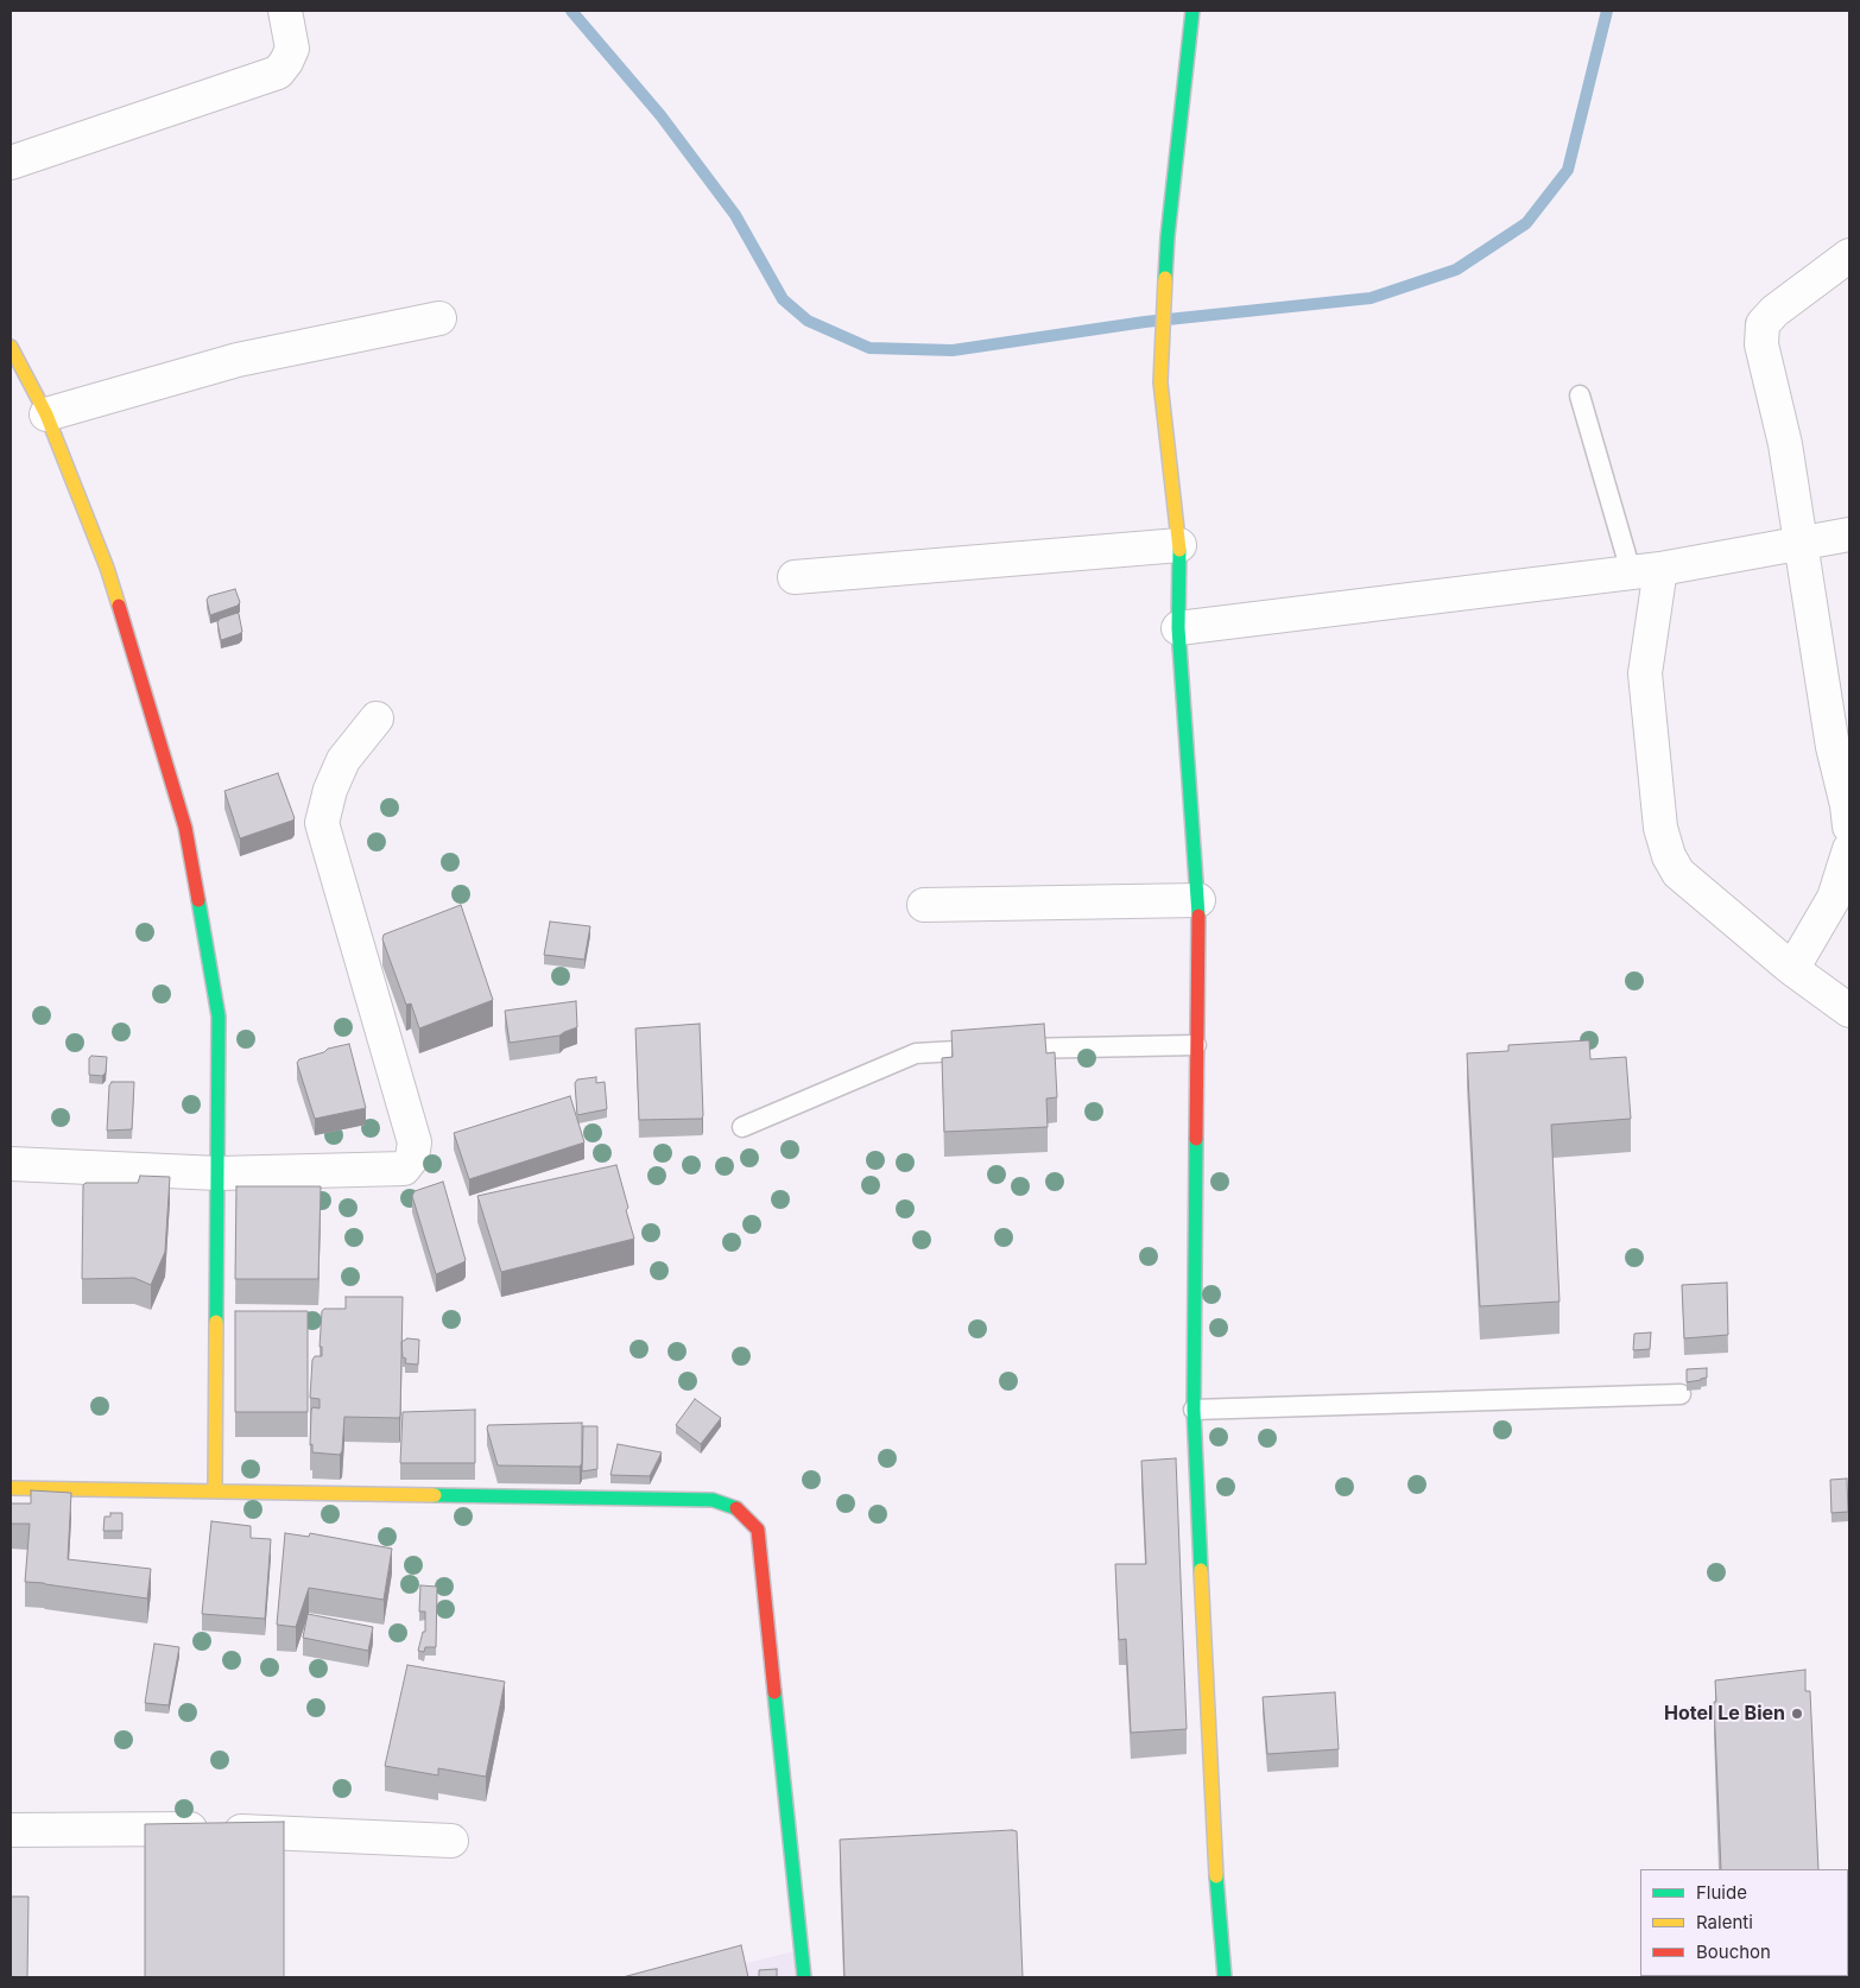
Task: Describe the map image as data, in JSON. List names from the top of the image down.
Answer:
{
  "places": ["Hotel Le Bien"],
  "legend": ["Fluide", "Ralenti", "Bouchon"]
}
